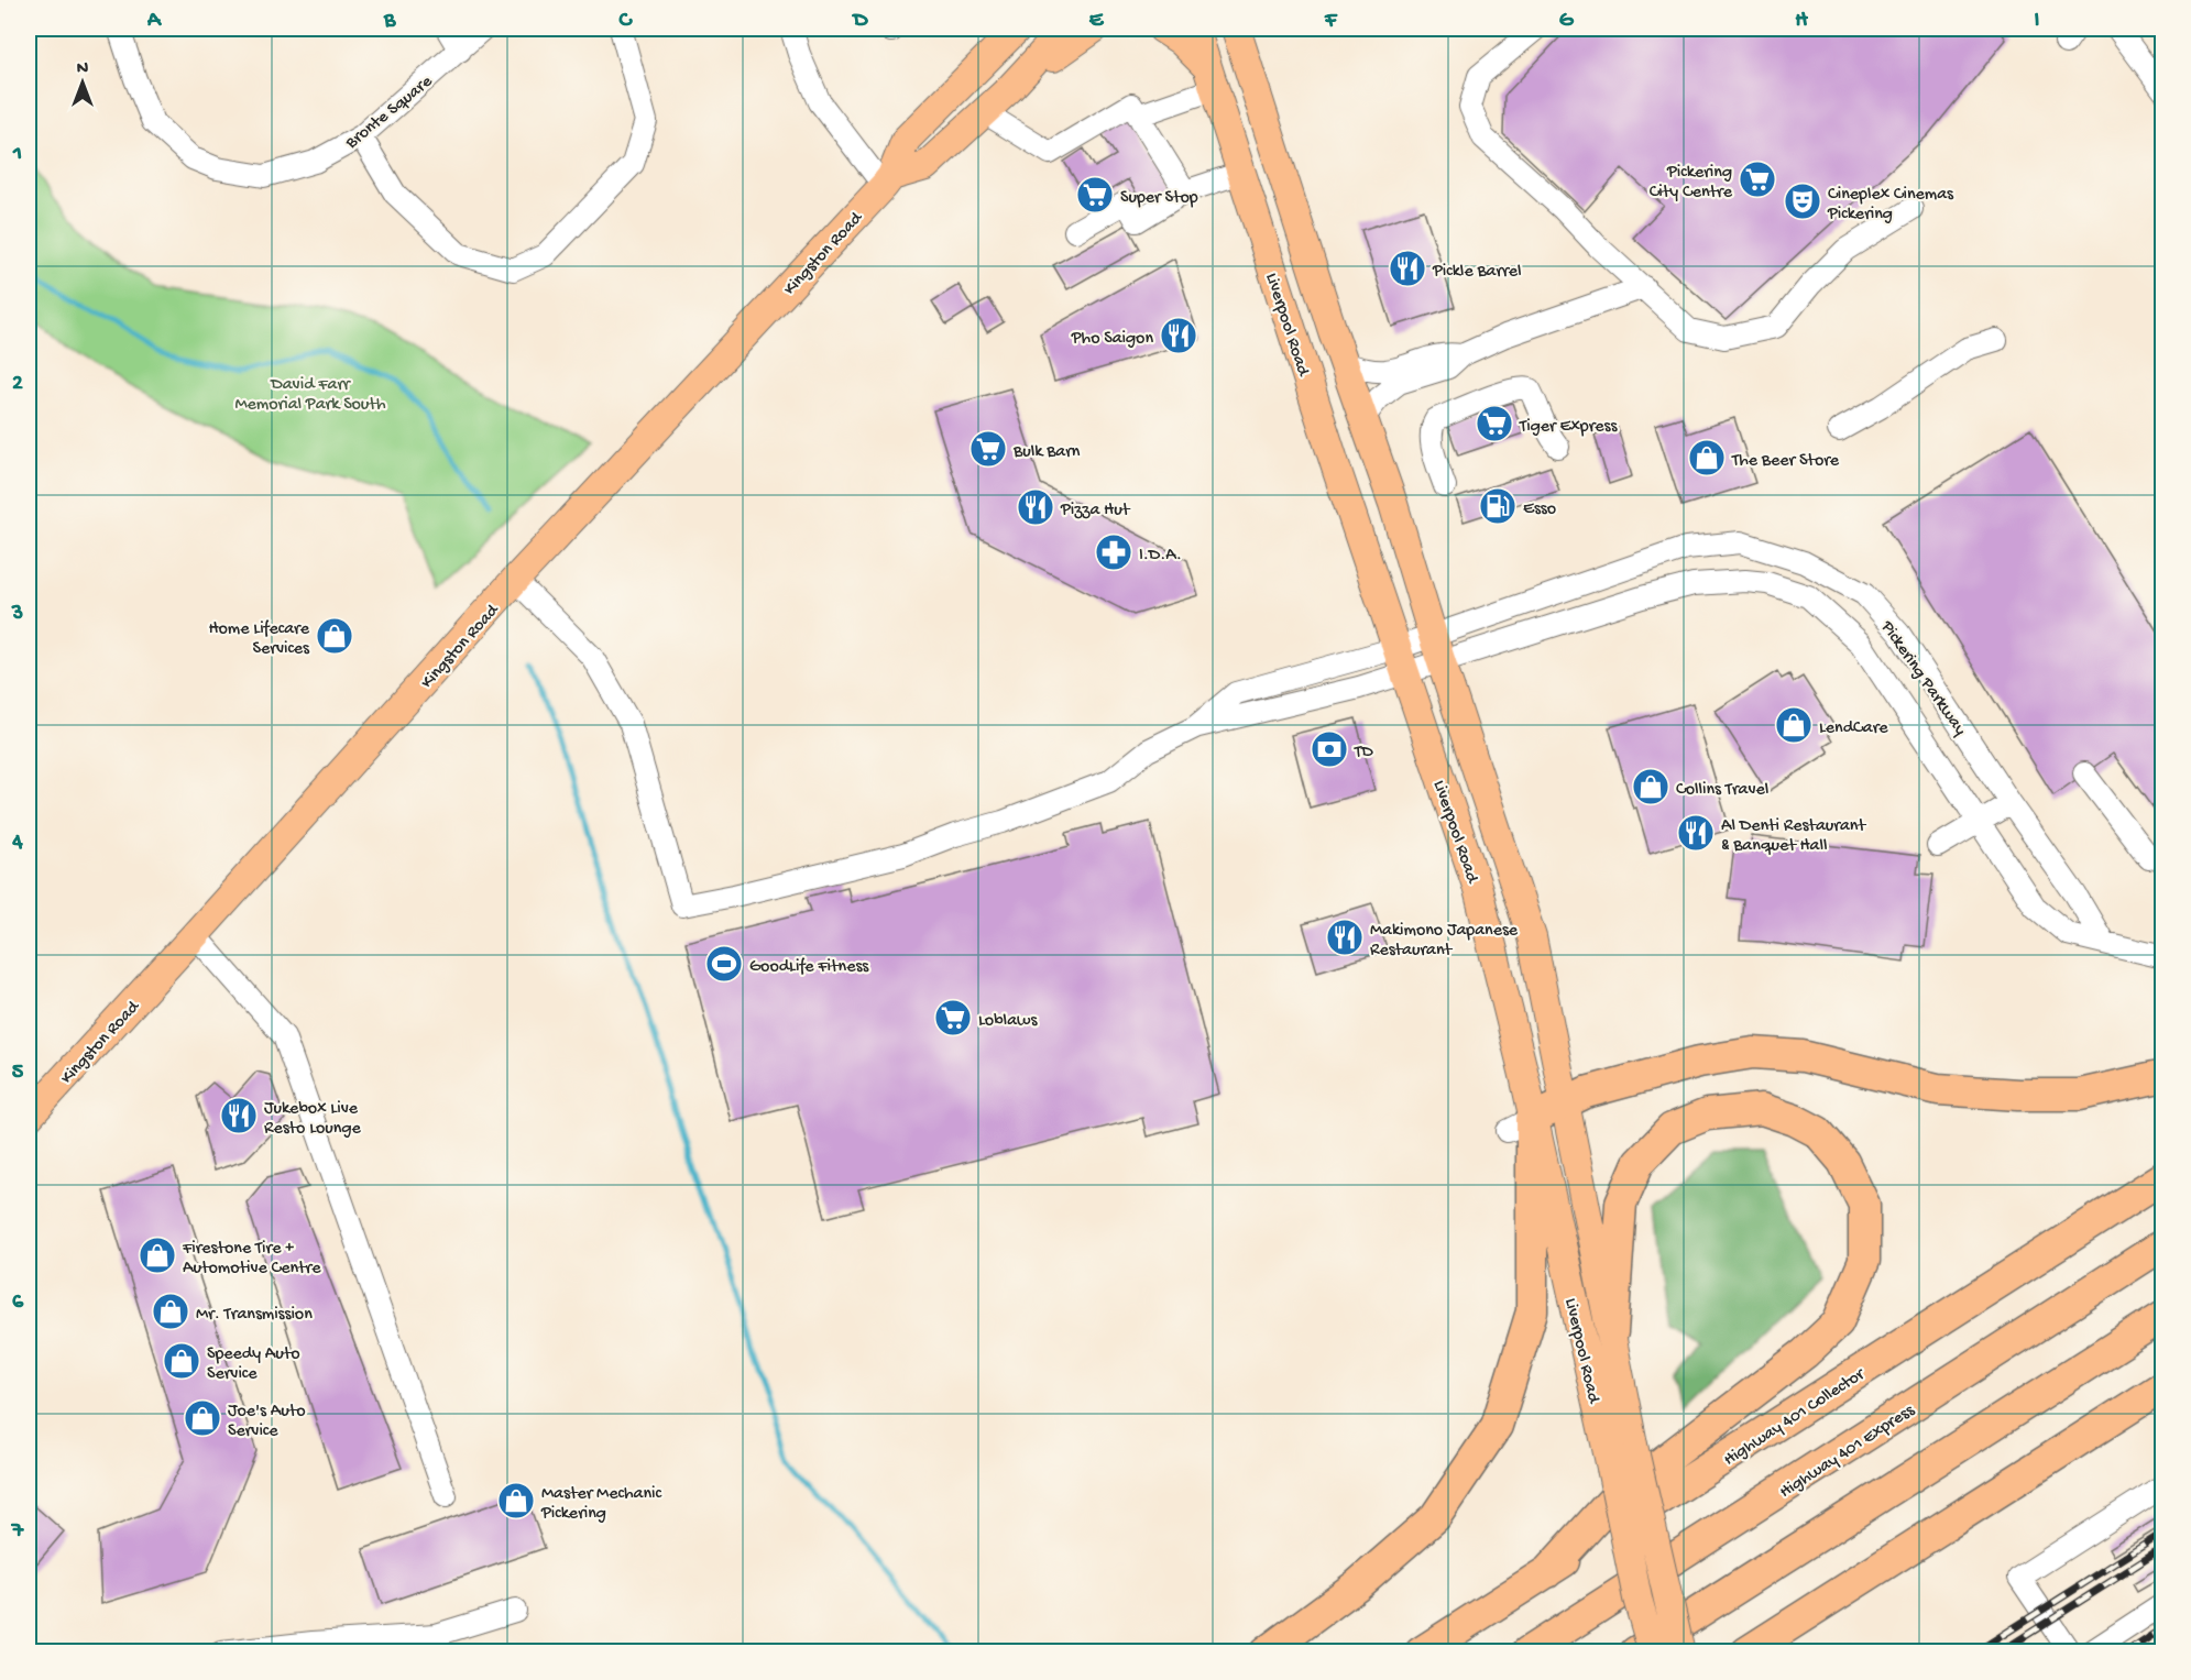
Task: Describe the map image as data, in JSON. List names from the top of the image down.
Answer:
{
  "streets": {
    "highway": ["Highway 401 Collector", "Highway 401 Express"],
    "main road": ["Kingston Road", "Liverpool Road"],
    "street": ["Bronte Square", "Pickering Parkway"]
  },
  "crossings": [
    ["Liverpool Road", "Pickering Parkway"]
  ],
  "parks": ["David Farr Memorial Park South"],
  "places": {
    "supermarket": [
      "Pickering City Centre",
      "Super Stop",
      "Tiger Express",
      "Bulk Barn",
      "Loblaws"
    ],
    "theatre": ["Cineplex Cinemas Pickering"],
    "restaurant": [
      "Pickle Barrel",
      "Pho Saigon",
      "Pizza Hut",
      "Al Denti Restaurant & Banquet Hall",
      "Makimono Japanese Restaurant",
      "Jukebox Live Resto Lounge"
    ],
    "shop": [
      "The Beer Store",
      "Home Lifecare Services",
      "LendCare",
      "Collins Travel",
      "Firestone Tire + Automotive Centre",
      "Mr. Transmission",
      "Speedy Auto Service",
      "Joe's Auto Service",
      "Master Mechanic Pickering"
    ],
    "fuel station": ["Esso"],
    "pharmacy": ["I.D.A."],
    "bank": ["TD"],
    "sports": ["GoodLife Fitness"]
  },
  "north": "top",
  "grid": {
    "columns": [
      "A",
      "B",
      "C",
      "D",
      "E",
      "F",
      "G",
      "H",
      "I"
    ],
    "rows": [
      "1",
      "2",
      "3",
      "4",
      "5",
      "6",
      "7"
    ]
  }
}
